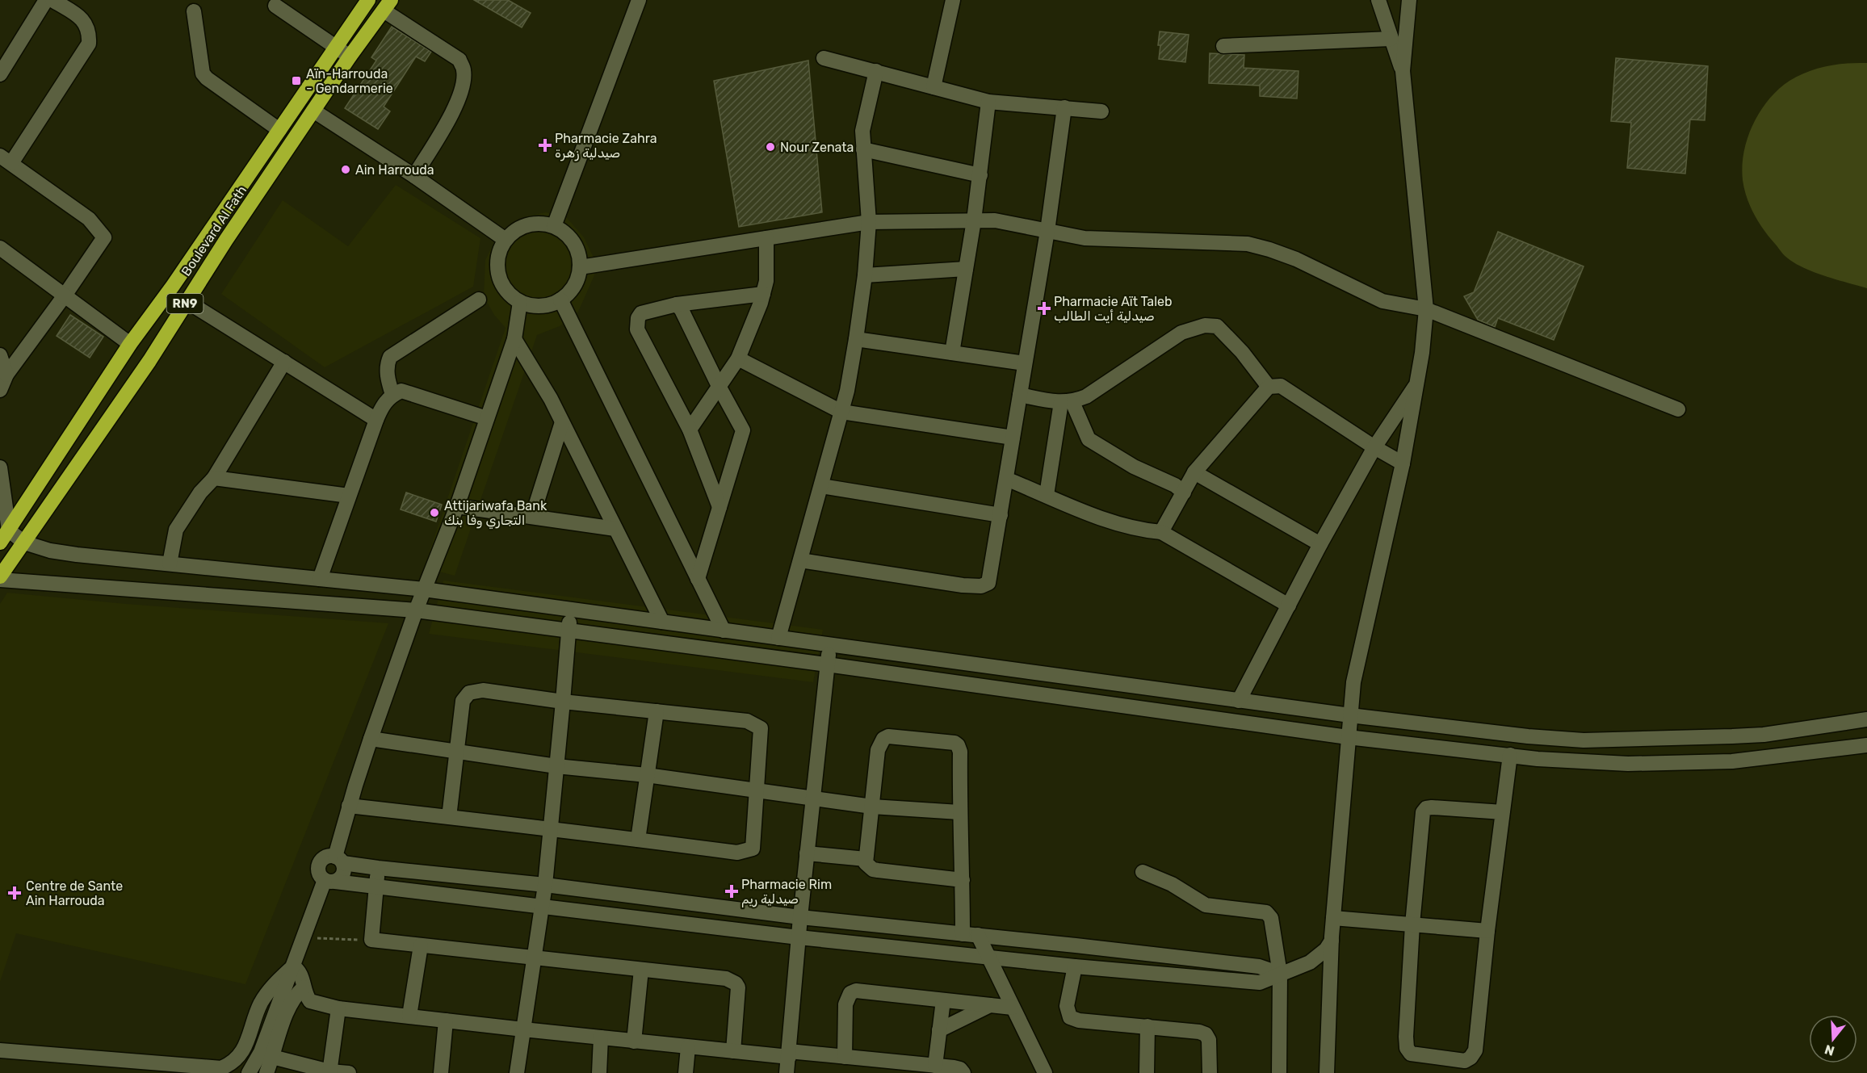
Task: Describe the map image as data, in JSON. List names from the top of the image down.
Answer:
{
  "streets": {
    "highway": ["Boulevard Al Fath", "RN9"]
  },
  "places": {
    "transit": ["Aïn-Harrouda - Gendarmerie"],
    "health": [
      "Pharmacie Zahra صيدلية زهرة",
      "Pharmacie Aït Taleb صيدلية أيت الطالب",
      "Pharmacie Rim صيدلية ريم",
      "Centre de Sante Ain Harrouda"
    ],
    "other": ["Nour Zenata", "Ain Harrouda", "Attijariwafa Bank التجاري وفا بنك"]
  },
  "north": "bottom"
}
